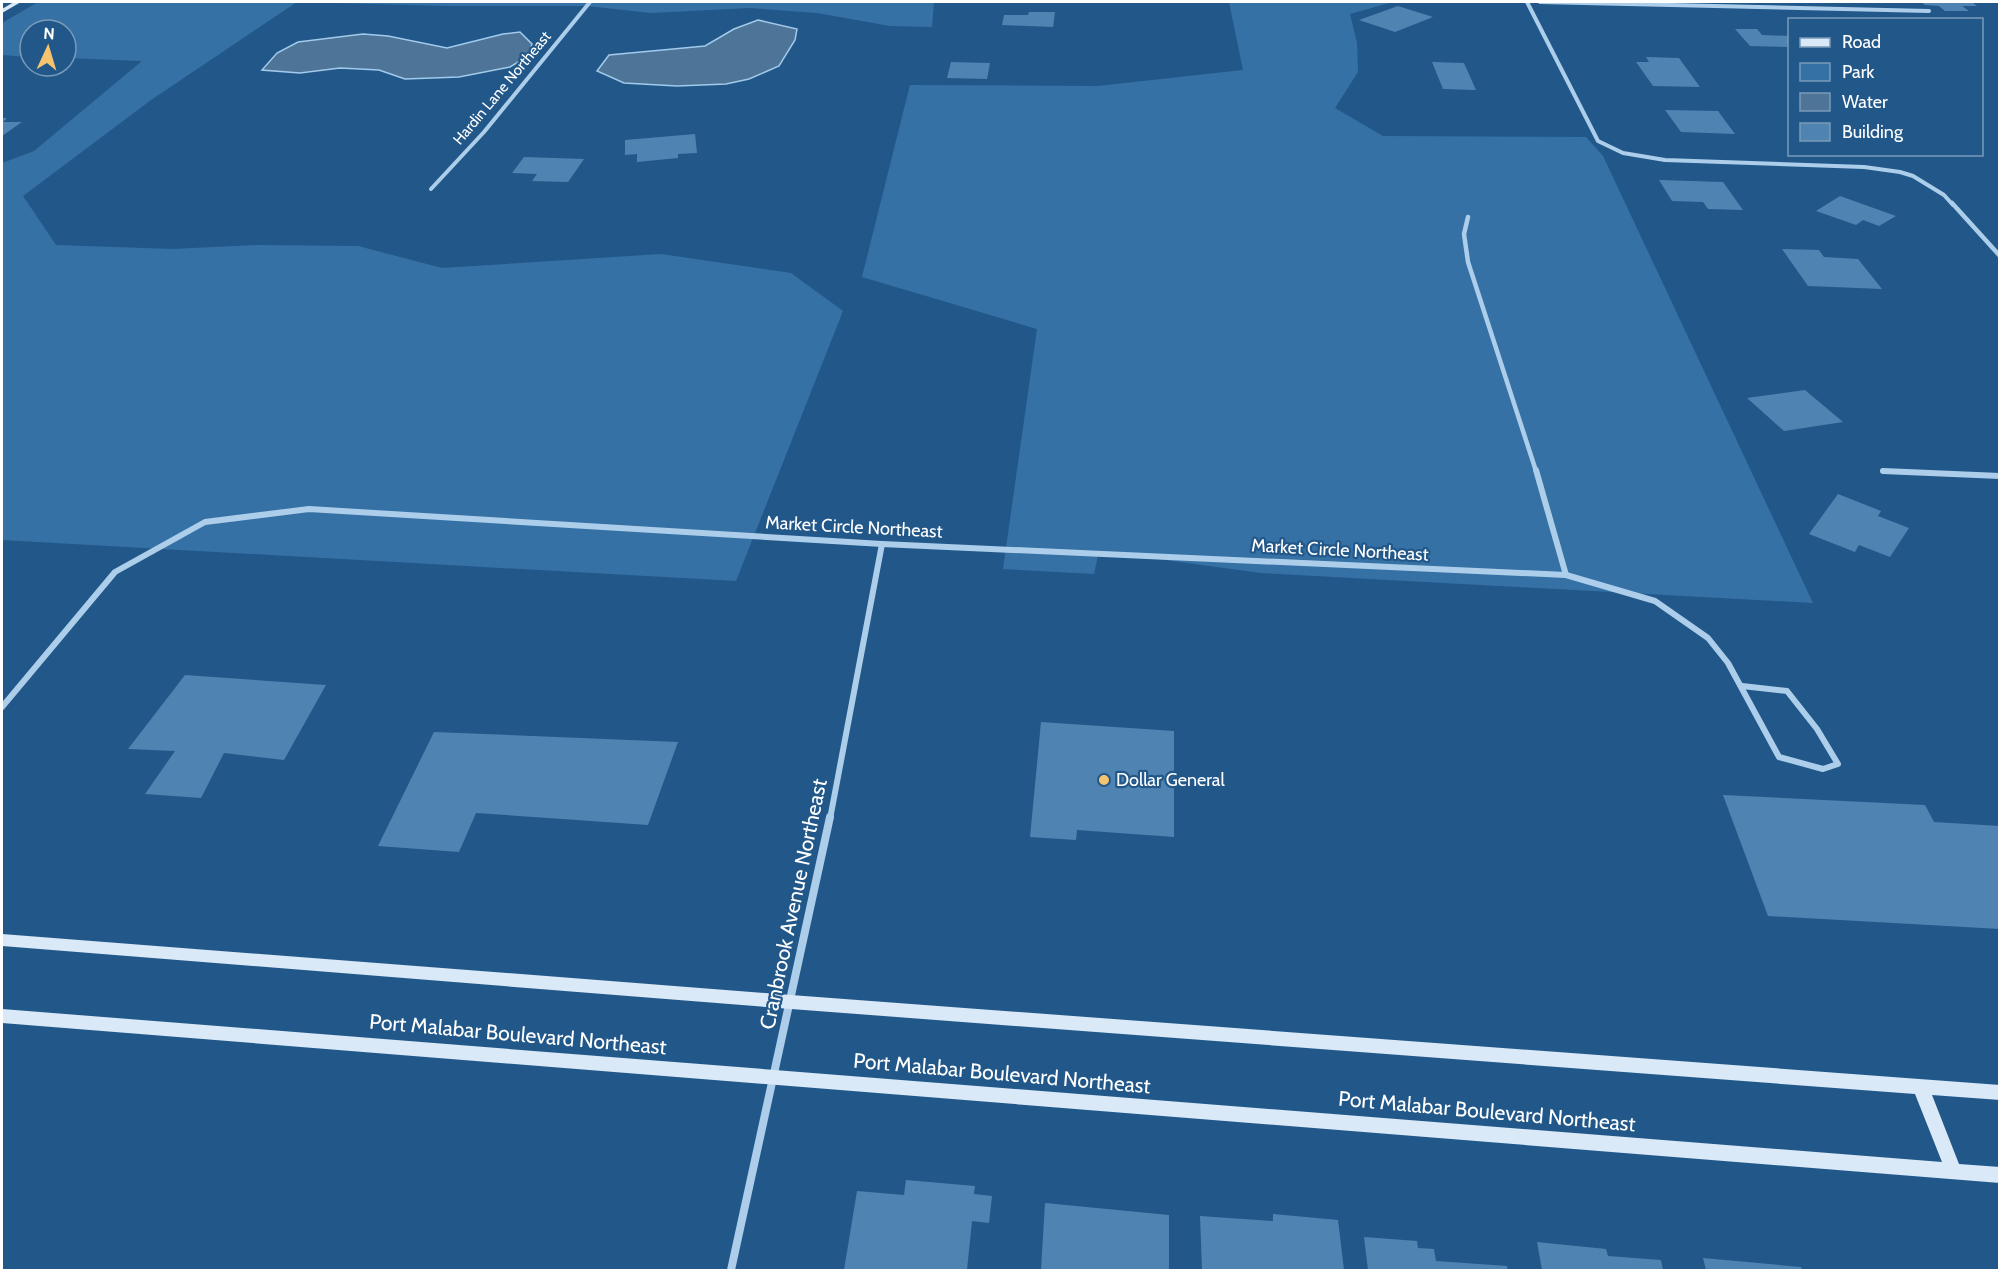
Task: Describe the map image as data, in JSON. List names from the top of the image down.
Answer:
{
  "streets": {
    "street": [
      "Hardin Lane Northeast",
      "Market Circle Northeast",
      "Cranbrook Avenue Northeast",
      "Port Malabar Boulevard Northeast"
    ]
  },
  "crossings": [
    ["Market Circle Northeast", "Cranbrook Avenue Northeast"],
    ["Cranbrook Avenue Northeast", "Port Malabar Boulevard Northeast"]
  ],
  "places": ["Dollar General"],
  "legend": [
    "Road",
    "Park",
    "Water",
    "Building"
  ],
  "north": "top"
}
